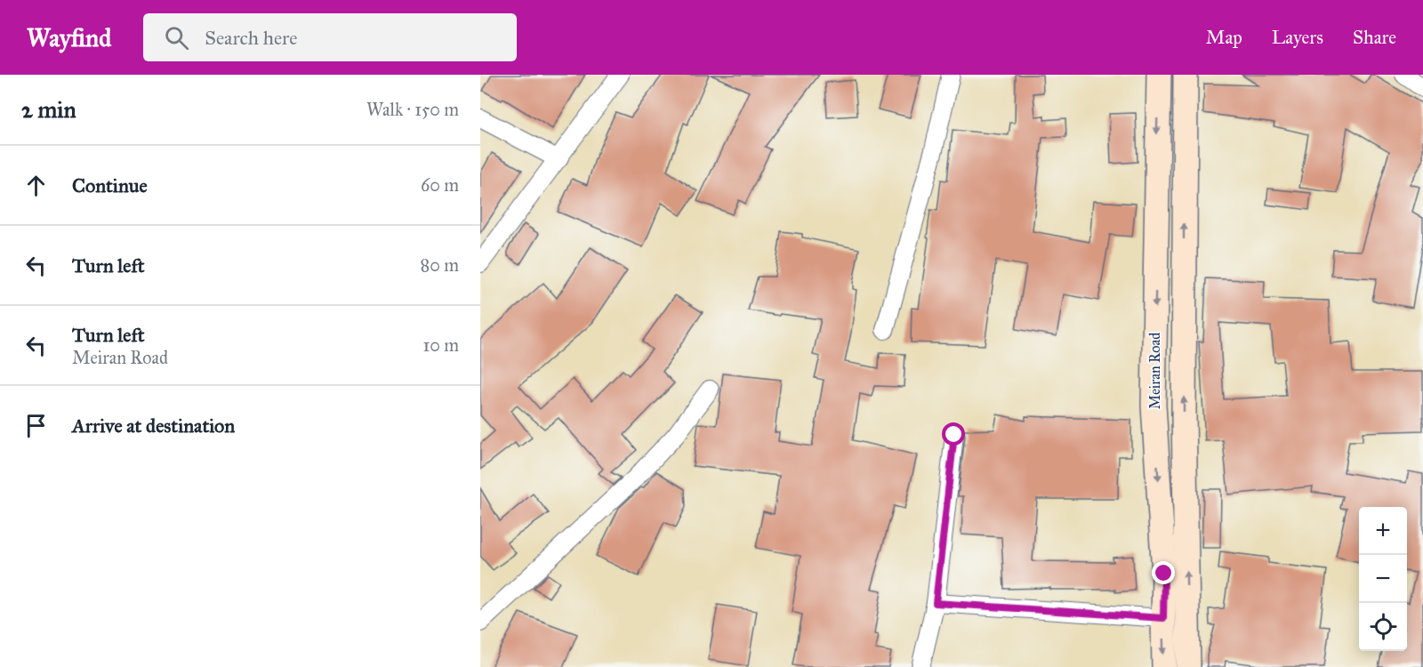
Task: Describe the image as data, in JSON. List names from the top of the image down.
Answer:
{
  "streets": {
    "main road": ["Meiran Road"]
  },
  "page": {
    "header": "Wayfind",
    "search": "Search here",
    "nav": ["Map", "Layers", "Share"],
    "heading": ["2 min", "Walk · 150 m"],
    "list": [
      ["Continue", "60 m"],
      ["Turn left", "80 m"],
      ["Turn left", "Meiran Road", "10 m"],
      "Arrive at destination"
    ],
    "map_buttons": ["+", "−"]
  }
}
